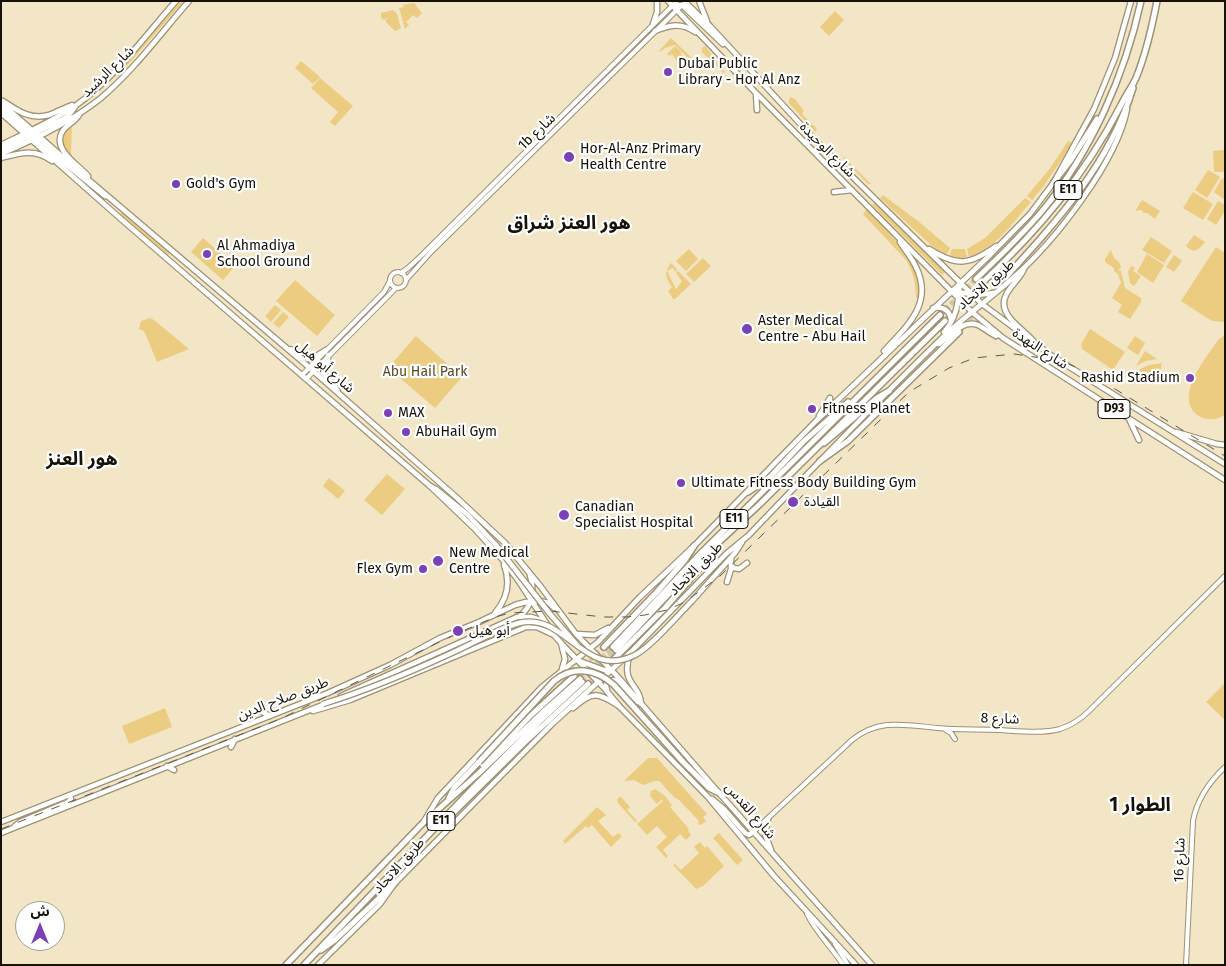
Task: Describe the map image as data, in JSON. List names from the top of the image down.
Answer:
{
  "streets": {
    "highway": ["E11", "طريق الاتحاد"],
    "main road": [
      "شارع الرشيد",
      "شارع الوحيدة",
      "شارع النهدة",
      "شارع أبو هيل",
      "D93",
      "طريق صلاح الدين",
      "شارع القدس"
    ],
    "street": ["1b شارع", "شارع 8", "شارع 16"]
  },
  "crossings": [
    ["شارع الرشيد", "شارع أبو هيل"],
    ["1b شارع", "شارع الوحيدة"],
    ["شارع الوحيدة", "طريق الاتحاد"],
    ["شارع الوحيدة", "شارع النهدة"],
    ["طريق الاتحاد", "شارع النهدة"],
    ["طريق الاتحاد", "شارع أبو هيل"],
    ["طريق الاتحاد", "شارع القدس"],
    ["شارع أبو هيل", "طريق صلاح الدين"],
    ["شارع أبو هيل", "شارع القدس"],
    ["شارع 8", "شارع القدس"]
  ],
  "districts": ["هور العنز شراق", "هور العنز", "الطوار 1"],
  "parks": ["Abu Hail Park"],
  "places": [
    "Dubai Public Library - Hor Al Anz",
    "Hor-Al-Anz Primary Health Centre",
    "Gold's Gym",
    "Al Ahmadiya School Ground",
    "Aster Medical Centre - Abu Hail",
    "Rashid Stadium",
    "Fitness Planet",
    "MAX",
    "AbuHail Gym",
    "Ultimate Fitness Body Building Gym",
    "القيادة",
    "Canadian Specialist Hospital",
    "New Medical Centre",
    "Flex Gym",
    "أبو هيل"
  ],
  "north": "top"
}
